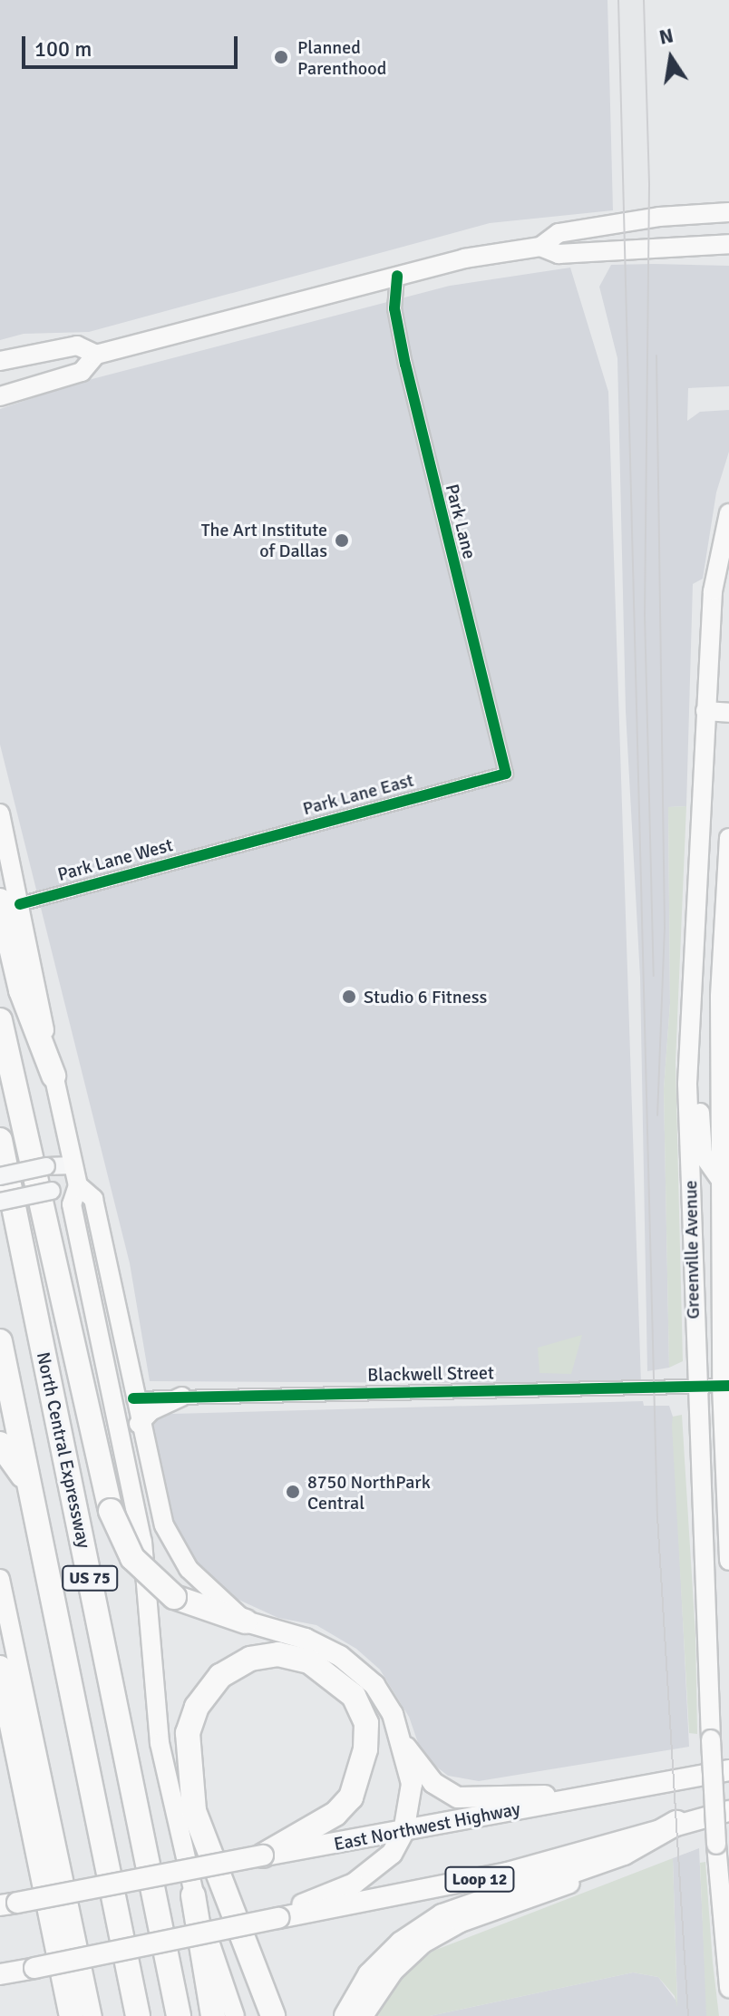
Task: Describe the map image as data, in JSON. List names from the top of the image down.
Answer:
{
  "streets": {
    "highway": ["North Central Expressway", "US 75"],
    "main road": ["Greenville Avenue", "East Northwest Highway", "Loop 12"],
    "street": [
      "Park Lane",
      "Park Lane East",
      "Park Lane West",
      "Blackwell Street"
    ]
  },
  "crossings": [
    ["Park Lane", "Park Lane East"],
    ["Park Lane East", "Park Lane West"],
    ["Greenville Avenue", "Blackwell Street"]
  ],
  "places": [
    "Planned Parenthood",
    "The Art Institute of Dallas",
    "Studio 6 Fitness",
    "8750 NorthPark Central"
  ],
  "scale_bar": "100 m",
  "north": "top"
}
